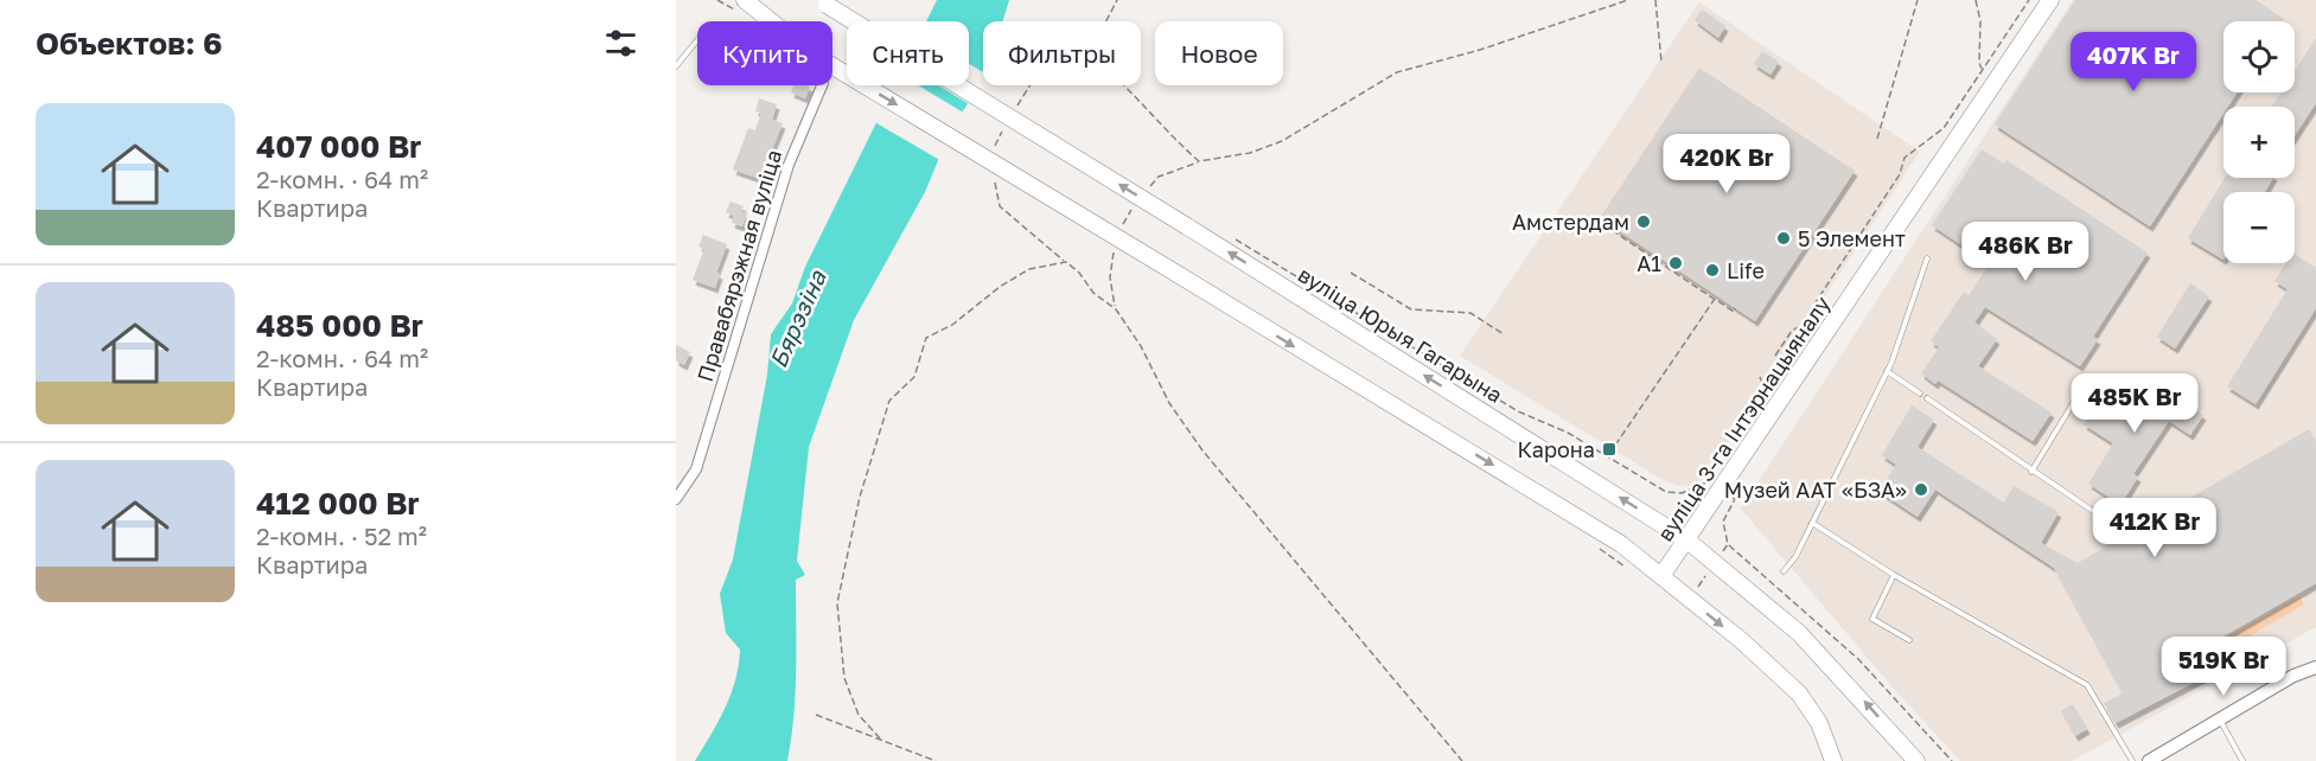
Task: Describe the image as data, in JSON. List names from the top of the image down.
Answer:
{
  "streets": {
    "main road": ["вуліца Юрыя Гагарына", "вуліца 3-га Інтэрнацыяналу"],
    "street": ["Правабярэжная вуліца"]
  },
  "crossings": [
    ["вуліца Юрыя Гагарына", "вуліца 3-га Інтэрнацыяналу"]
  ],
  "water": ["Бярэзіна"],
  "places": {
    "other": [
      "Амстердам",
      "5 Элемент",
      "A1",
      "Life",
      "Музей ААТ «БЗА»"
    ],
    "transit": ["Карона"]
  },
  "page": {
    "heading": "Объектов: 6",
    "map_buttons": ["+", "−"],
    "chip": [
      "Купить",
      "Снять",
      "Фильтры",
      "Новое"
    ],
    "price": [
      "407K Br",
      "420K Br",
      "486K Br",
      "485K Br",
      "412K Br",
      "519K Br"
    ],
    "list": [
      {
        "name": "407 000 Br",
        "note": "2-комн. · 64 m² · Квартира"
      },
      {
        "name": "485 000 Br",
        "note": "2-комн. · 64 m² · Квартира"
      },
      {
        "name": "412 000 Br",
        "note": "2-комн. · 52 m² · Квартира"
      }
    ]
  }
}
